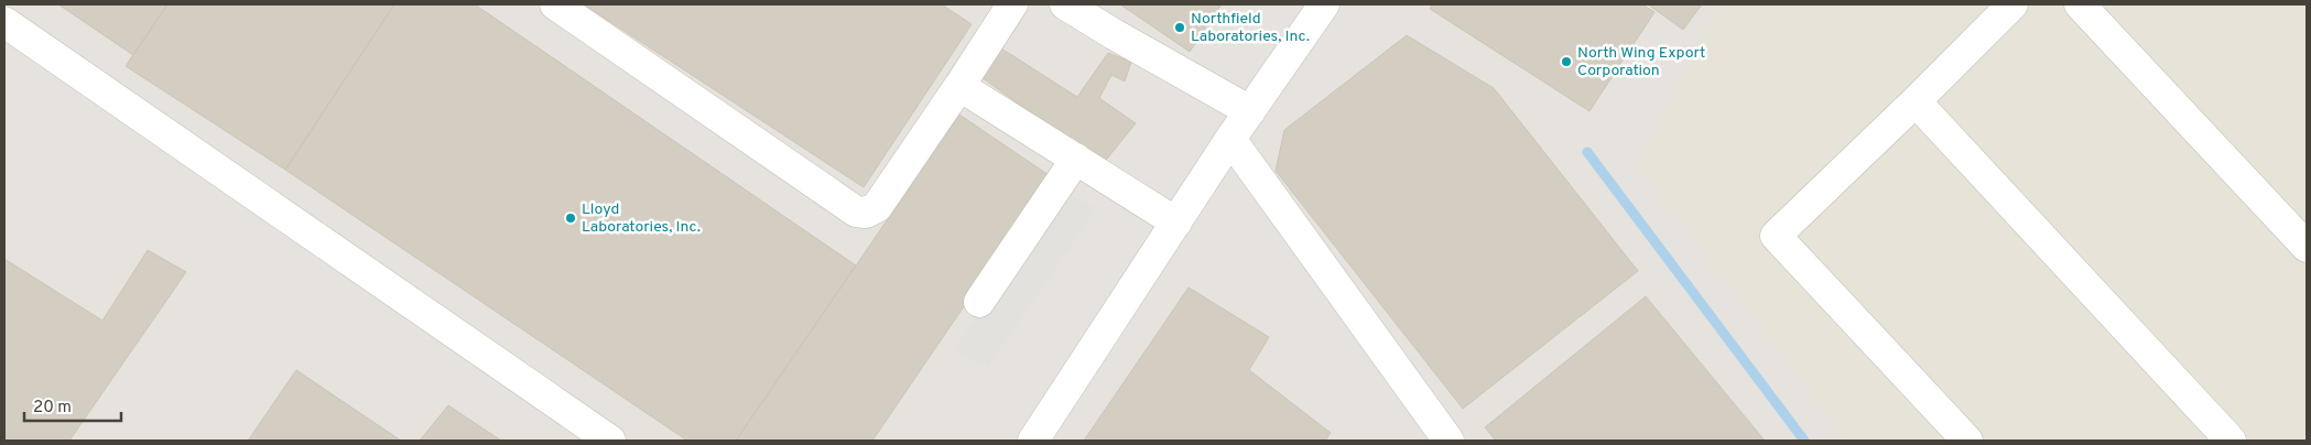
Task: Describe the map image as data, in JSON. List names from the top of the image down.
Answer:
{
  "places": ["Northfield Laboratories, Inc.", "North Wing Export Corporation", "Lloyd Laboratories, Inc."],
  "scale_bar": "20 m"
}
